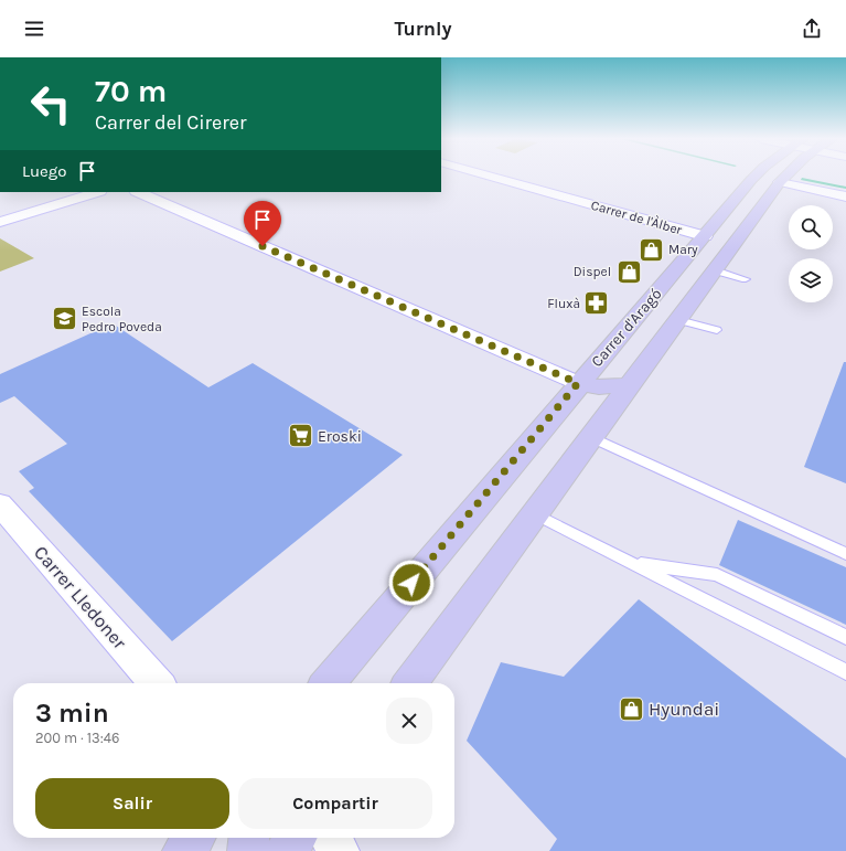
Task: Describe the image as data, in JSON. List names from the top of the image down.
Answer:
{
  "streets": {
    "main road": ["Carrer d'Aragó"],
    "street": ["Carrer de l'Àlber", "Carrer Lledoner"]
  },
  "crossings": [
    ["Carrer de l'Àlber", "Carrer d'Aragó"]
  ],
  "places": {
    "shop": ["Mary", "Dispel", "Hyundai"],
    "pharmacy": ["Fluxà"],
    "school or university": ["Escola Pedro Poveda"],
    "supermarket": ["Eroski"]
  },
  "page": {
    "header": "Turnly",
    "turn": ["70 m", "Carrer del Cirerer"],
    "then": "Luego",
    "heading": ["3 min", "200 m · 13:46"],
    "buttons": ["Salir", "Compartir"]
  }
}
